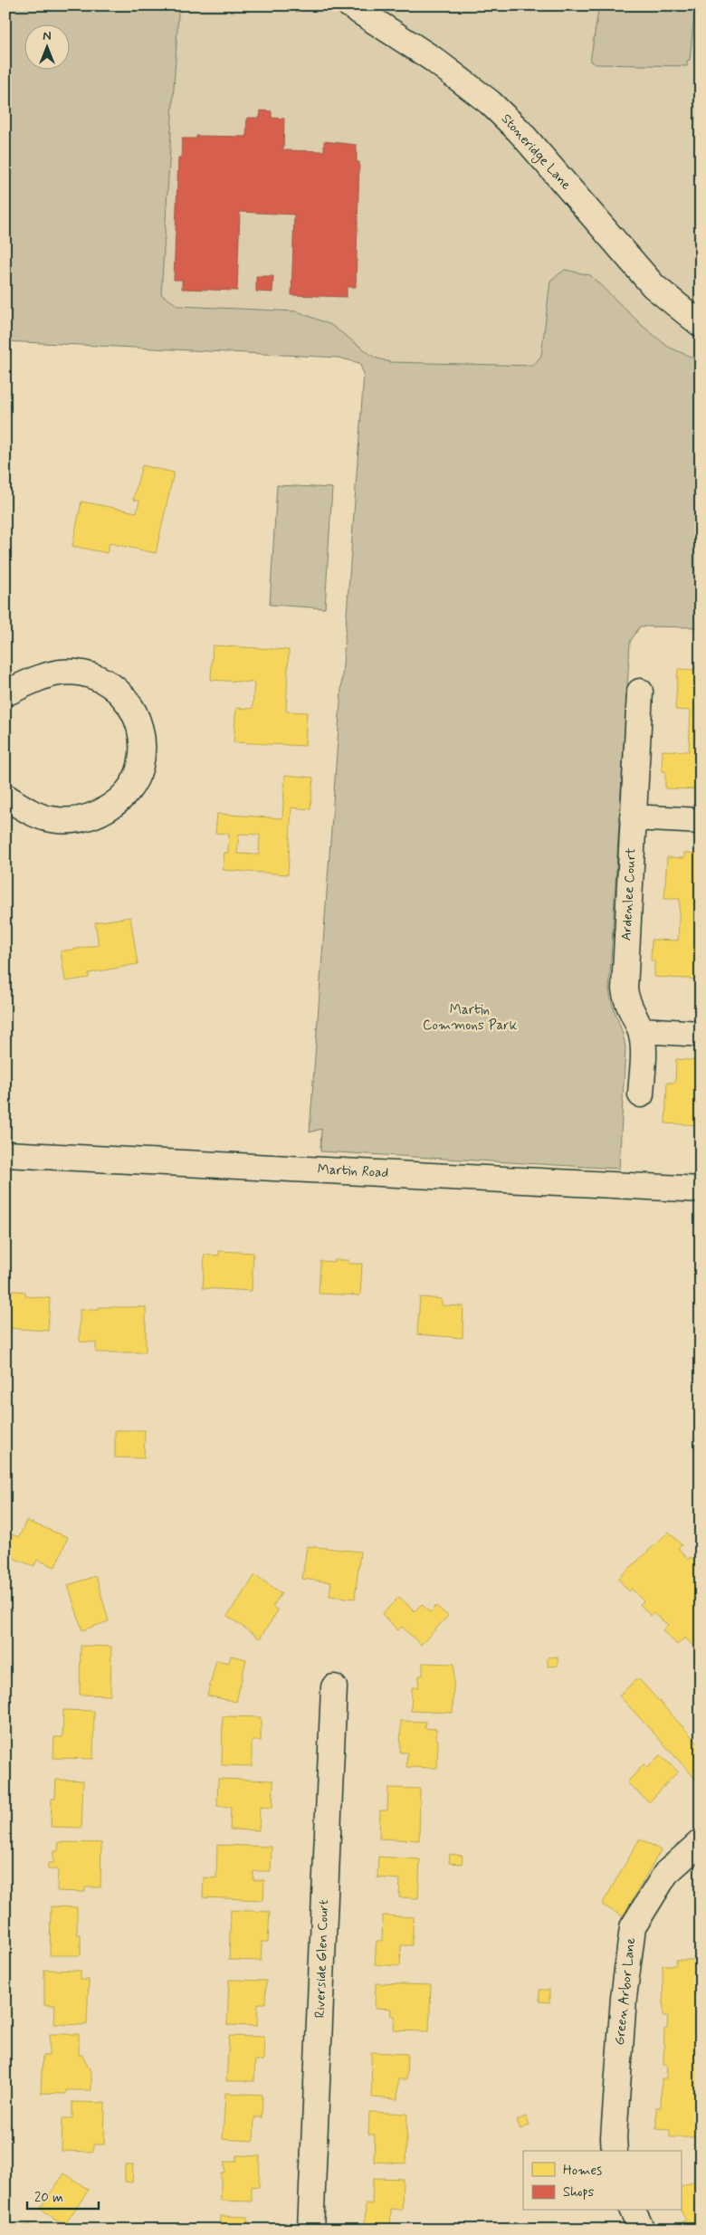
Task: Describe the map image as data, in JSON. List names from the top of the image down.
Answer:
{
  "streets": {
    "street": [
      "Stoneridge Lane",
      "Ardenlee Court",
      "Martin Road",
      "Riverside Glen Court",
      "Green Arbor Lane"
    ]
  },
  "parks": ["Martin Commons Park"],
  "legend": ["Homes", "Shops"],
  "scale_bar": "20 m",
  "north": "top"
}
